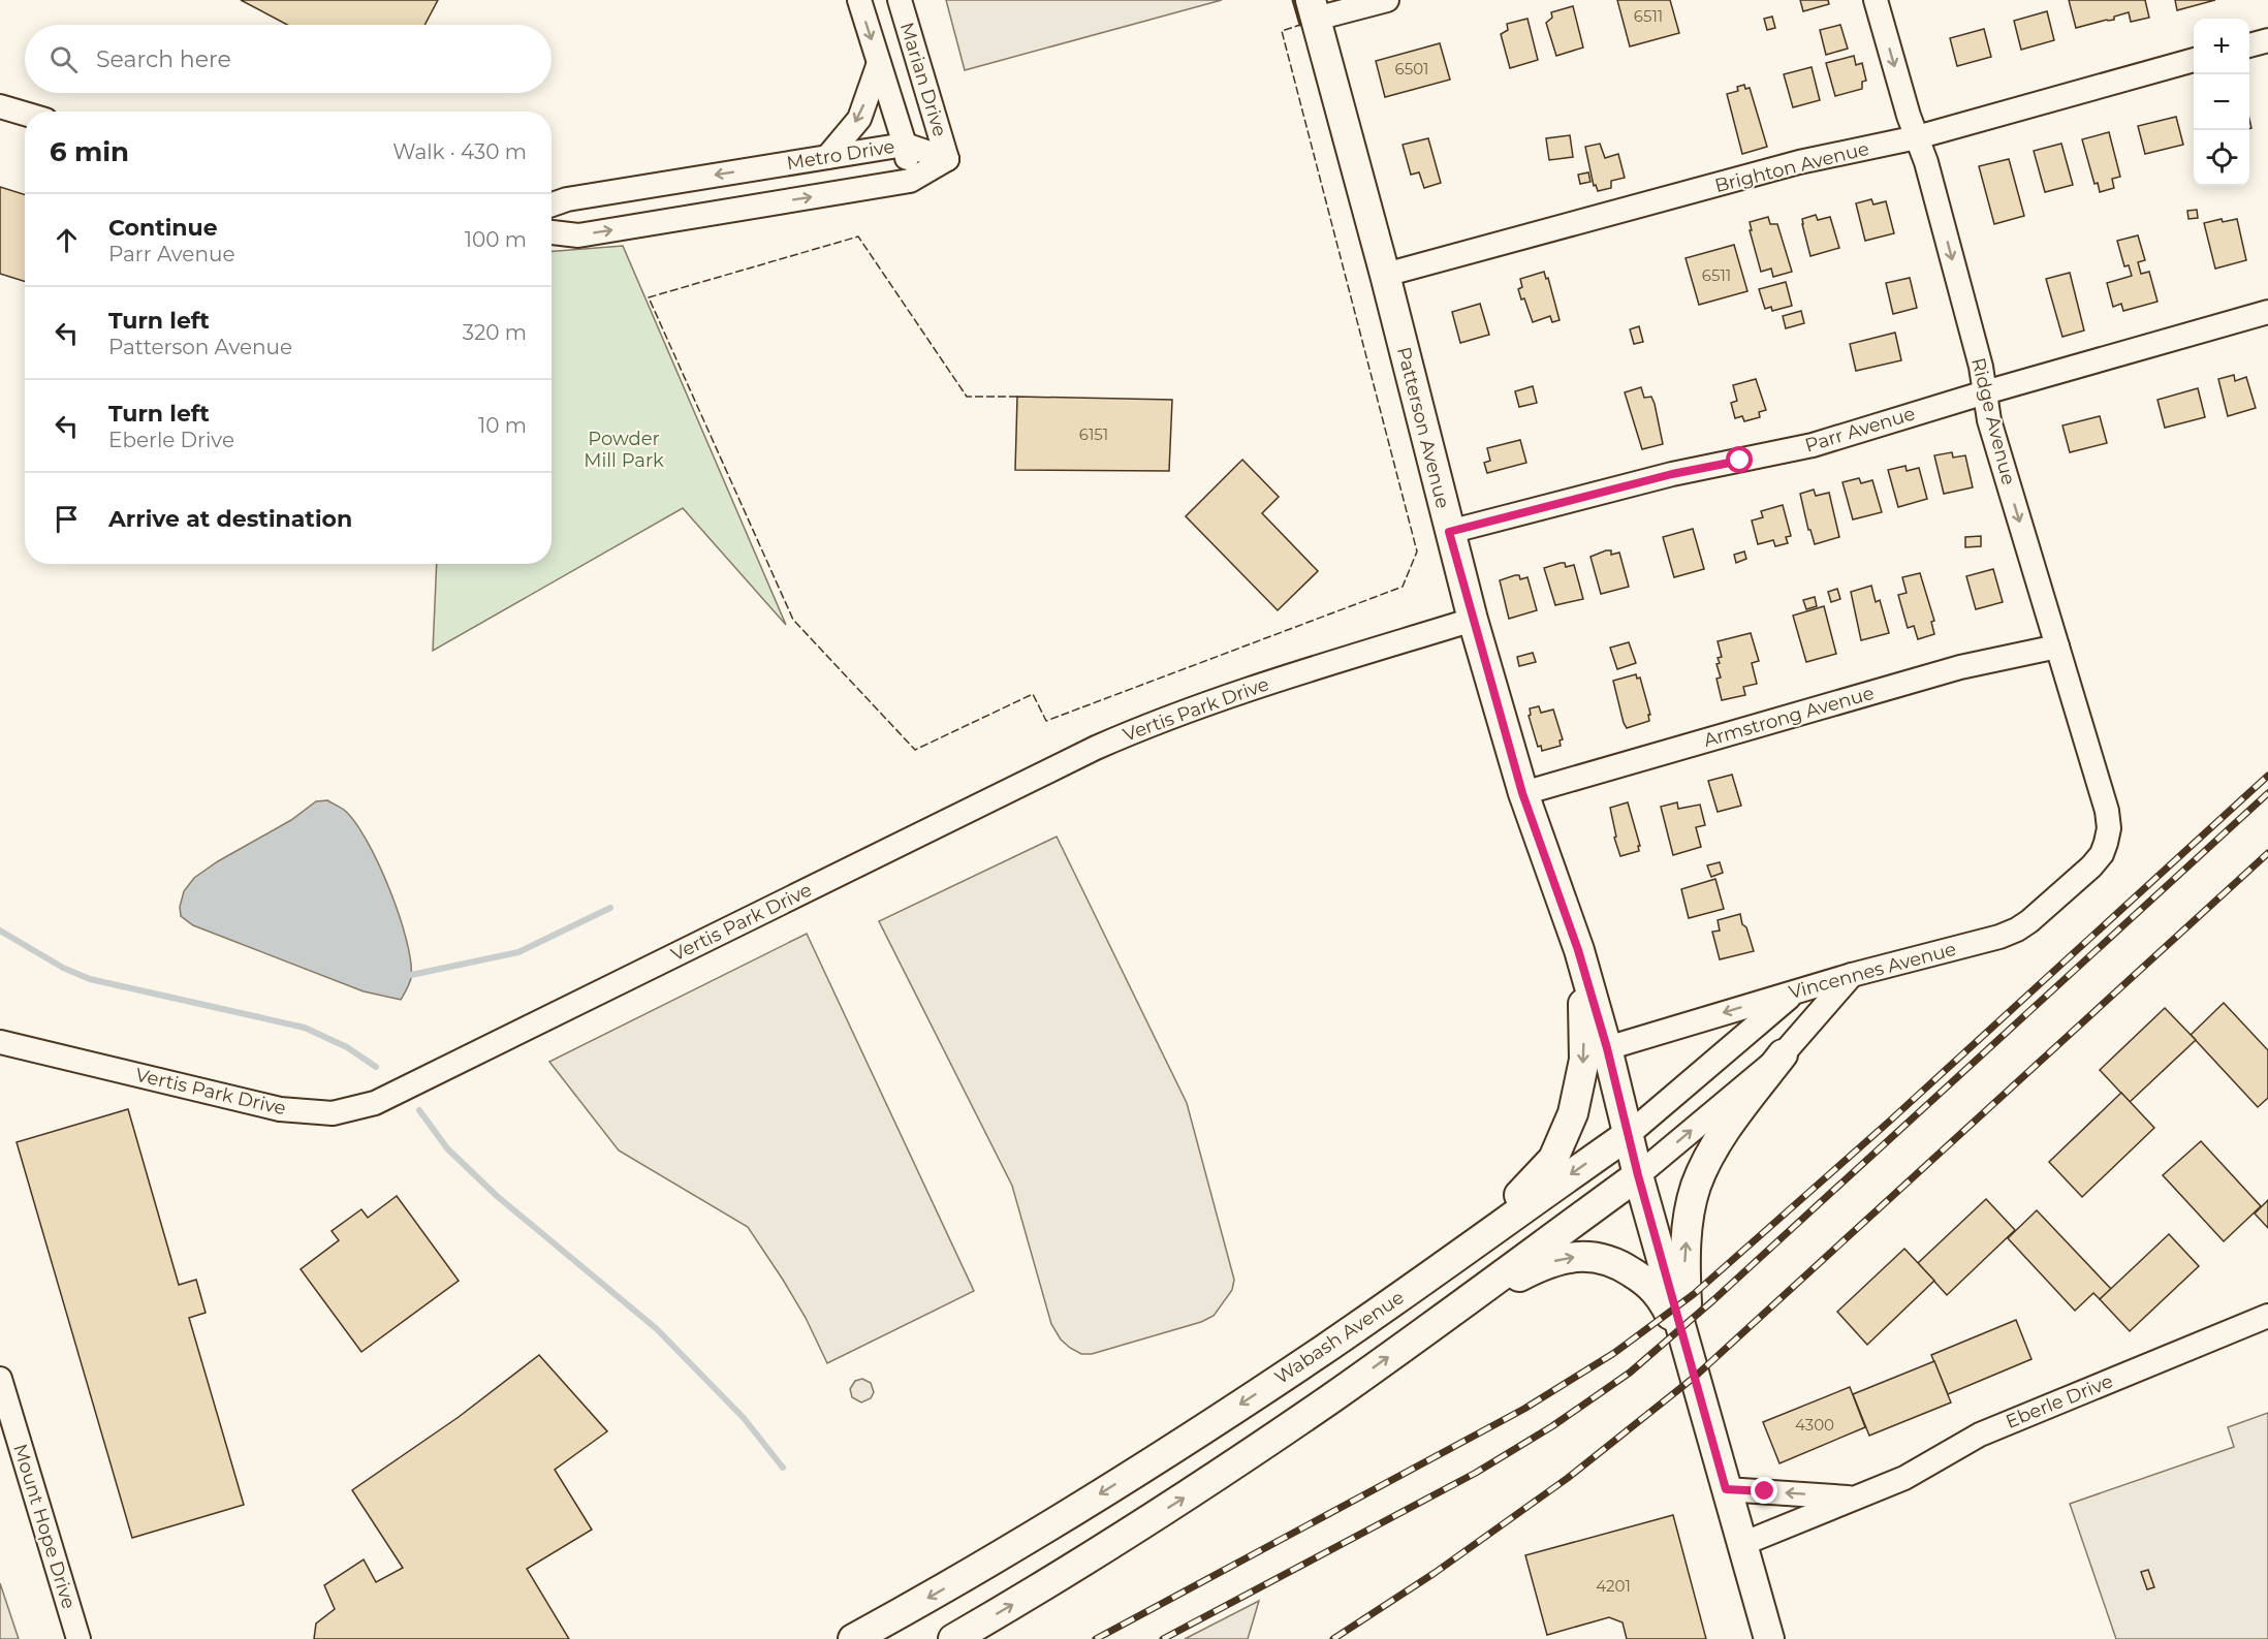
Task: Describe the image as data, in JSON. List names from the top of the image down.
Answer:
{
  "streets": {
    "main road": ["Patterson Avenue", "Wabash Avenue"],
    "street": [
      "Marian Drive",
      "Metro Drive",
      "Brighton Avenue",
      "Ridge Avenue",
      "Parr Avenue",
      "Vertis Park Drive",
      "Armstrong Avenue",
      "Vincennes Avenue",
      "Eberle Drive",
      "Mount Hope Drive"
    ]
  },
  "crossings": [
    ["Marian Drive", "Metro Drive"],
    ["Brighton Avenue", "Ridge Avenue"],
    ["Brighton Avenue", "Patterson Avenue"],
    ["Ridge Avenue", "Parr Avenue"],
    ["Ridge Avenue", "Armstrong Avenue"],
    ["Ridge Avenue", "Vincennes Avenue"],
    ["Patterson Avenue", "Parr Avenue"],
    ["Patterson Avenue", "Vertis Park Drive"],
    ["Patterson Avenue", "Armstrong Avenue"],
    ["Patterson Avenue", "Vincennes Avenue"],
    ["Patterson Avenue", "Wabash Avenue"],
    ["Patterson Avenue", "Eberle Drive"],
    ["Vincennes Avenue", "Wabash Avenue"]
  ],
  "one_way": ["Ridge Avenue"],
  "parks": ["Powder Mill Park"],
  "house_numbers": [
    "6511",
    "6501",
    "6511",
    "6151",
    "4300",
    "4201"
  ],
  "page": {
    "map_buttons": ["+", "−"],
    "search": "Search here",
    "heading": ["6 min", "Walk · 430 m"],
    "list": [
      ["Continue", "Parr Avenue", "100 m"],
      ["Turn left", "Patterson Avenue", "320 m"],
      ["Turn left", "Eberle Drive", "10 m"],
      "Arrive at destination"
    ]
  }
}
